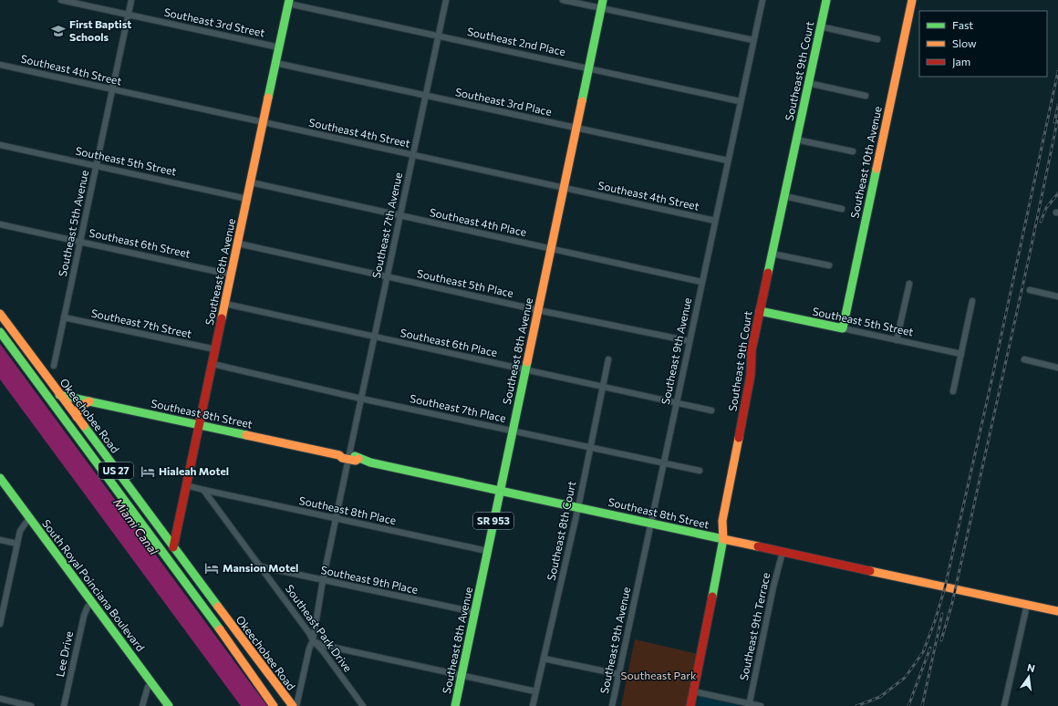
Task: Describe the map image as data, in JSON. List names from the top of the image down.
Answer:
{
  "streets": {
    "main road": [
      "Southeast 9th Court",
      "Southeast 5th Street",
      "Southeast 10th Avenue",
      "Southeast 6th Avenue",
      "Southeast 8th Avenue",
      "Southeast 8th Street",
      "Okeechobee Road",
      "US 27",
      "SR 953",
      "South Royal Poinciana Boulevard"
    ],
    "street": [
      "Southeast 3rd Street",
      "Southeast 2nd Place",
      "Southeast 4th Street",
      "Southeast 3rd Place",
      "Southeast 4th Place",
      "Southeast 5th Avenue",
      "Southeast 7th Avenue",
      "Southeast 6th Street",
      "Southeast 5th Place",
      "Southeast 7th Street",
      "Southeast 6th Place",
      "Southeast 9th Avenue",
      "Southeast 7th Place",
      "Southeast 8th Place",
      "Southeast 8th Court",
      "Southeast 9th Place",
      "Southeast 9th Terrace",
      "Southeast Park Drive",
      "Lee Drive"
    ]
  },
  "crossings": [
    ["Southeast 3rd Street", "Southeast 5th Avenue"],
    ["Southeast 3rd Street", "Southeast 6th Avenue"],
    ["Southeast 2nd Place", "Southeast 7th Avenue"],
    ["Southeast 2nd Place", "Southeast 6th Avenue"],
    ["Southeast 2nd Place", "Southeast 8th Avenue"],
    ["Southeast 2nd Place", "Southeast 9th Avenue"],
    ["Southeast 4th Street", "Southeast 5th Avenue"],
    ["Southeast 4th Street", "Southeast 7th Avenue"],
    ["Southeast 4th Street", "Southeast 6th Avenue"],
    ["Southeast 4th Street", "Southeast 8th Avenue"],
    ["Southeast 4th Street", "Southeast 9th Avenue"],
    ["Southeast 9th Court", "Southeast 5th Street"],
    ["Southeast 9th Court", "Southeast 8th Street"],
    ["Southeast 3rd Place", "Southeast 7th Avenue"],
    ["Southeast 3rd Place", "Southeast 6th Avenue"],
    ["Southeast 3rd Place", "Southeast 8th Avenue"],
    ["Southeast 3rd Place", "Southeast 9th Avenue"],
    ["Southeast 5th Street", "Southeast 10th Avenue"],
    ["Southeast 5th Street", "Southeast 5th Avenue"],
    ["Southeast 5th Street", "Southeast 6th Avenue"],
    ["Southeast 4th Place", "Southeast 7th Avenue"],
    ["Southeast 4th Place", "Southeast 6th Avenue"],
    ["Southeast 4th Place", "Southeast 8th Avenue"],
    ["Southeast 4th Place", "Southeast 9th Avenue"],
    ["Southeast 5th Avenue", "Southeast 6th Street"],
    ["Southeast 5th Avenue", "Southeast 7th Street"],
    ["Southeast 7th Avenue", "Southeast 5th Place"],
    ["Southeast 7th Avenue", "Southeast 6th Place"],
    ["Southeast 7th Avenue", "Southeast 7th Place"],
    ["Southeast 7th Avenue", "Southeast 8th Street"],
    ["Southeast 7th Avenue", "Southeast 8th Place"],
    ["Southeast 7th Avenue", "Southeast 9th Place"],
    ["Southeast 7th Avenue", "Southeast Park Drive"],
    ["Southeast 6th Street", "Southeast 6th Avenue"],
    ["Southeast 6th Avenue", "Southeast 5th Place"],
    ["Southeast 6th Avenue", "Southeast 7th Street"],
    ["Southeast 6th Avenue", "Southeast 6th Place"],
    ["Southeast 6th Avenue", "Southeast 7th Place"],
    ["Southeast 6th Avenue", "Southeast 8th Street"],
    ["Southeast 6th Avenue", "Okeechobee Road"],
    ["Southeast 5th Place", "Southeast 8th Avenue"],
    ["Southeast 5th Place", "Southeast 9th Avenue"],
    ["Southeast 6th Place", "Southeast 8th Avenue"],
    ["Southeast 6th Place", "Southeast 9th Avenue"],
    ["Southeast 6th Place", "Southeast 8th Court"],
    ["Southeast 8th Avenue", "Southeast 7th Place"],
    ["Southeast 8th Avenue", "Southeast 8th Street"],
    ["Southeast 8th Avenue", "Southeast 8th Place"],
    ["Southeast 8th Avenue", "Southeast 9th Place"],
    ["Southeast 9th Avenue", "Southeast 7th Place"],
    ["Southeast 9th Avenue", "Southeast 8th Street"],
    ["Southeast 7th Place", "Southeast 8th Court"],
    ["Southeast 8th Street", "Okeechobee Road"],
    ["Southeast 8th Street", "Southeast 8th Court"],
    ["Southeast 8th Street", "Southeast 9th Terrace"],
    ["Southeast 8th Place", "Southeast Park Drive"],
    ["Southeast 9th Place", "Southeast Park Drive"],
    ["South Royal Poinciana Boulevard", "Lee Drive"]
  ],
  "water": ["Miami Canal"],
  "parks": ["Southeast Park"],
  "places": {
    "school or university": ["First Baptist Schools"],
    "hotel": ["Hialeah Motel", "Mansion Motel"]
  },
  "legend": ["Fast", "Slow", "Jam"],
  "north": "top"
}
